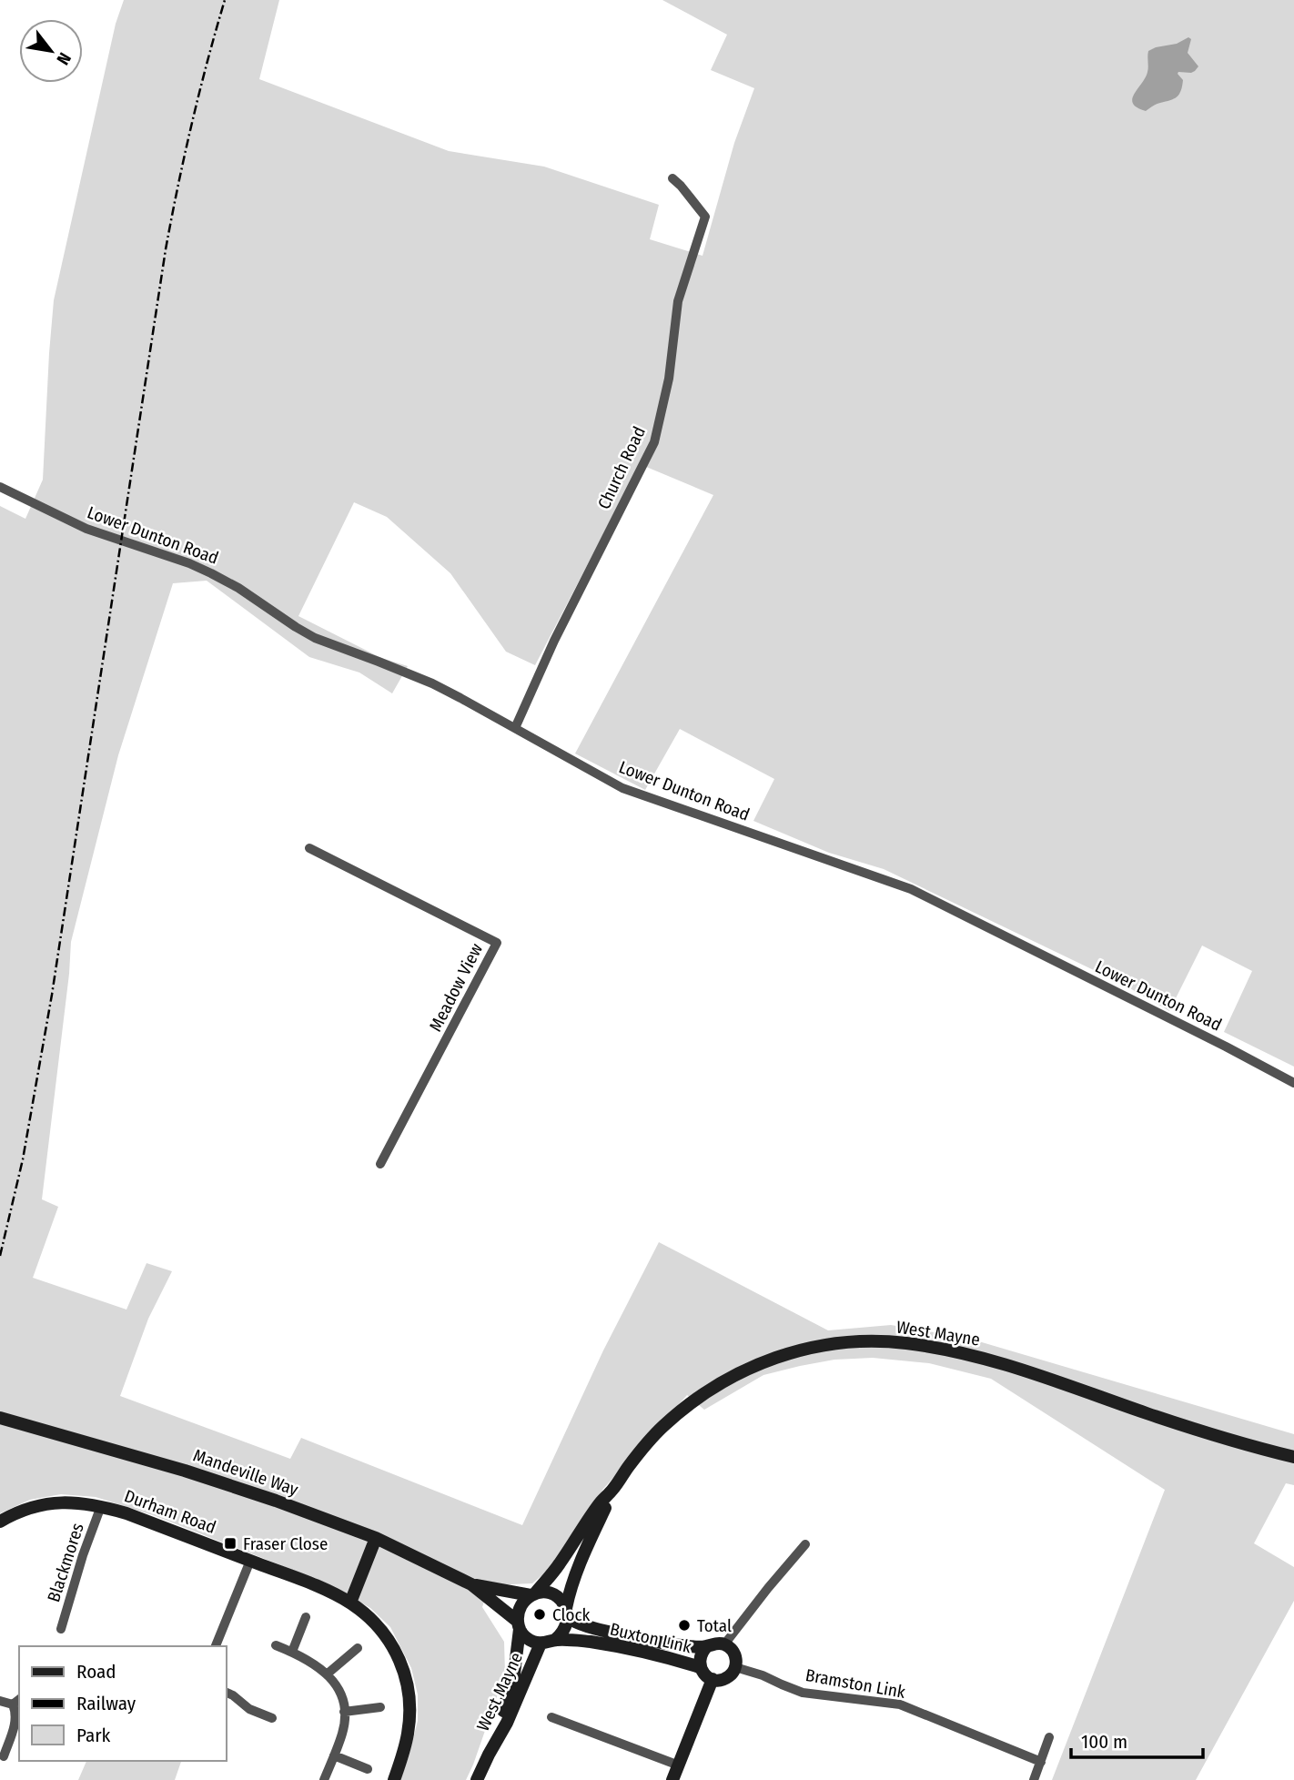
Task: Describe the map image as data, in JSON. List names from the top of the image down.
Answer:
{
  "streets": {
    "main road": [
      "West Mayne",
      "Mandeville Way",
      "Durham Road",
      "Buxton Link"
    ],
    "street": [
      "Church Road",
      "Lower Dunton Road",
      "Meadow View",
      "Blackmores",
      "Bramston Link"
    ]
  },
  "crossings": [
    ["Church Road", "Lower Dunton Road"],
    ["West Mayne", "Mandeville Way"],
    ["West Mayne", "Buxton Link"],
    ["Mandeville Way", "Buxton Link"],
    ["Durham Road", "Blackmores"],
    ["Buxton Link", "Bramston Link"]
  ],
  "places": {
    "transit": ["Fraser Close"],
    "other": ["Clock", "Total"]
  },
  "legend": ["Road", "Railway", "Park"],
  "scale_bar": "100 m",
  "north": "bottom right"
}
